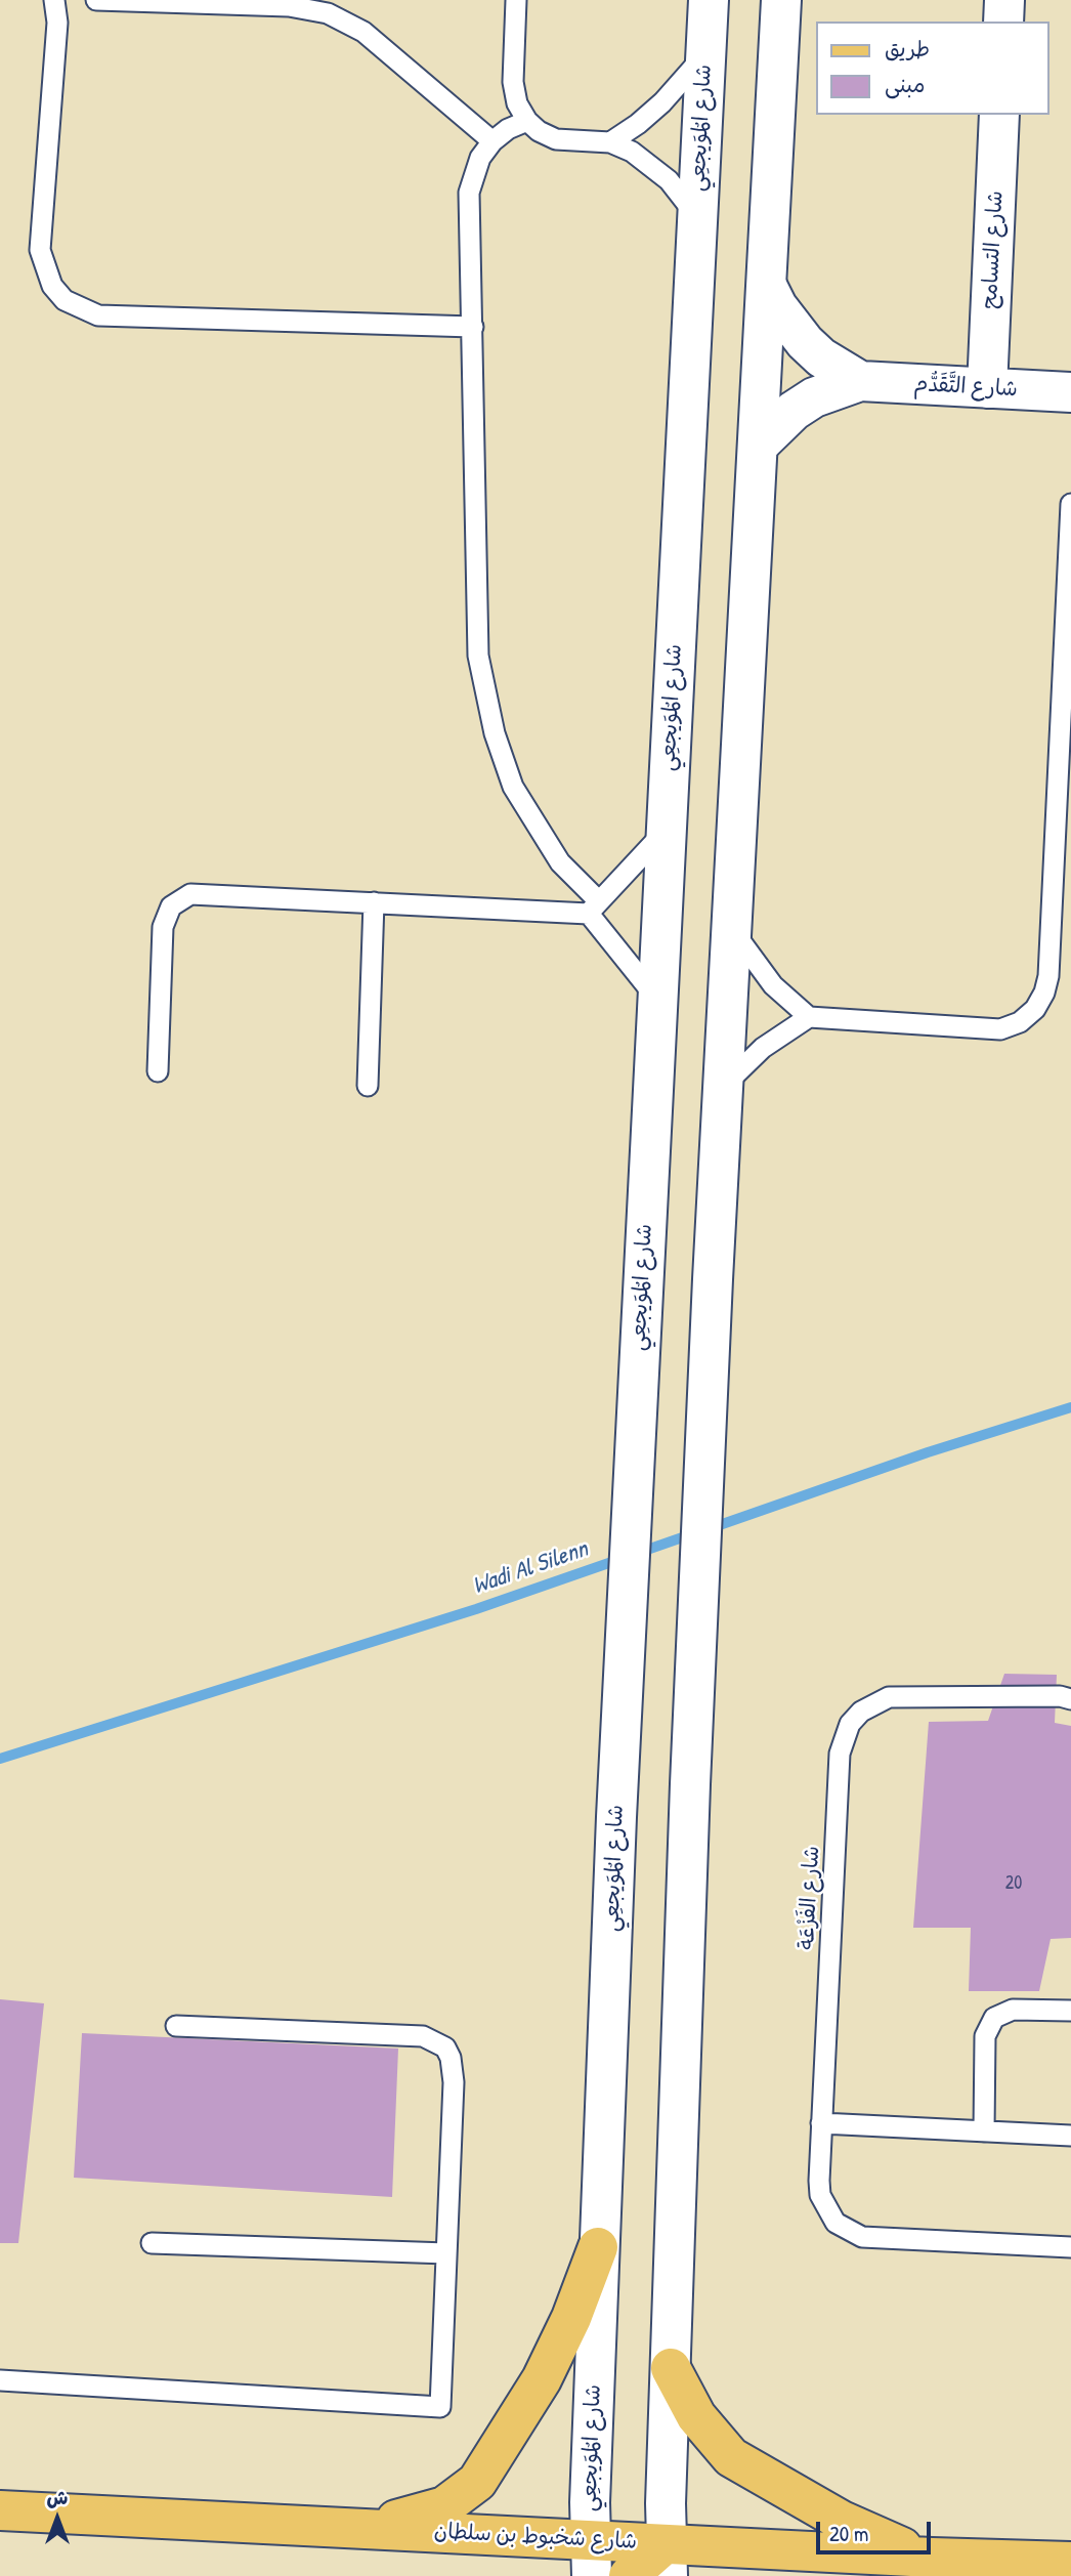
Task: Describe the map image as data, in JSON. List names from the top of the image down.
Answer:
{
  "streets": {
    "main road": ["شارع شخبوط بن سلطان"],
    "street": ["شارع المُوَيجعِي", "شارع التسامح", "شارع التَّقَدُّم"],
    "lane": ["شارع الفَزْعَة"]
  },
  "crossings": [
    ["شارع المُوَيجعِي", "شارع شخبوط بن سلطان"],
    ["شارع التسامح", "شارع التَّقَدُّم"]
  ],
  "water": ["Wadi Al Silenn"],
  "house_numbers": ["20"],
  "legend": ["طريق", "مبنى"],
  "scale_bar": "20 m",
  "north": "top"
}
